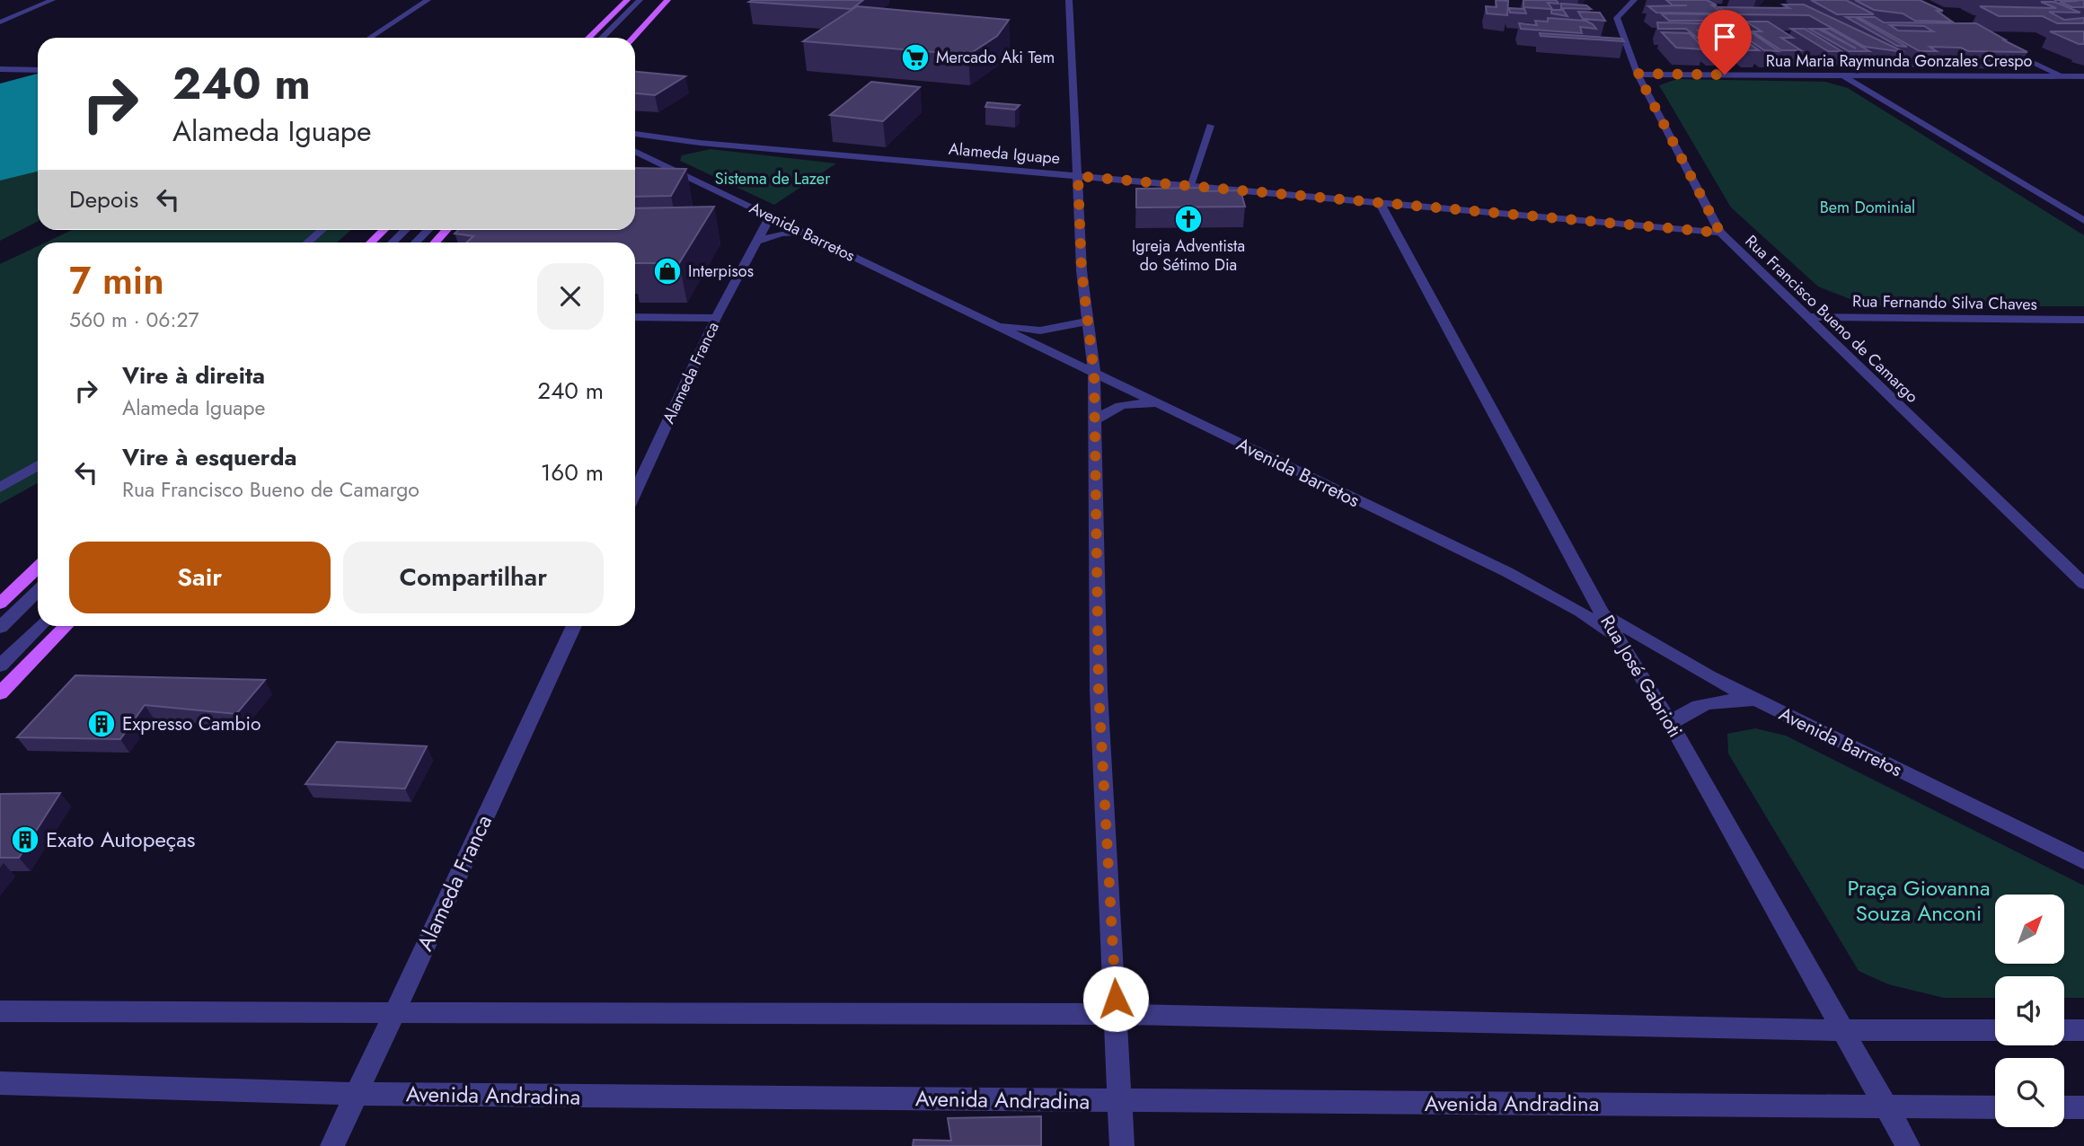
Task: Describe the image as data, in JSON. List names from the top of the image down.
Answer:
{
  "streets": {
    "street": [
      "Rua Maria Raymunda Gonzales Crespo",
      "Alameda Iguape",
      "Avenida Barretos",
      "Rua Fernando Silva Chaves",
      "Rua Francisco Bueno de Camargo",
      "Alameda Franca",
      "Rua José Gabrioti",
      "Avenida Andradina"
    ]
  },
  "crossings": [
    ["Rua Maria Raymunda Gonzales Crespo", "Rua Francisco Bueno de Camargo"],
    ["Alameda Iguape", "Avenida Barretos"],
    ["Alameda Iguape", "Rua Francisco Bueno de Camargo"],
    ["Alameda Iguape", "Rua José Gabrioti"],
    ["Avenida Barretos", "Alameda Franca"],
    ["Avenida Barretos", "Rua José Gabrioti"],
    ["Rua Fernando Silva Chaves", "Rua Francisco Bueno de Camargo"],
    ["Alameda Franca", "Avenida Andradina"],
    ["Rua José Gabrioti", "Avenida Andradina"]
  ],
  "parks": ["Sistema de Lazer", "Bem Dominial", "Praça Giovanna Souza Anconi"],
  "places": {
    "supermarket": ["Mercado Aki Tem"],
    "church": ["Igreja Adventista do Sétimo Dia"],
    "shop": ["Interpisos"],
    "building": ["Expresso Cambio", "Exato Autopeças"]
  },
  "north": "top right",
  "page": {
    "turn": ["240 m", "Alameda Iguape"],
    "then": "Depois",
    "heading": ["7 min", "560 m · 06:27"],
    "list": [
      {
        "name": "Vire à direita",
        "note": "Alameda Iguape",
        "value": "240 m"
      },
      {
        "name": "Vire à esquerda",
        "note": "Rua Francisco Bueno de Camargo",
        "value": "160 m"
      }
    ],
    "buttons": ["Sair", "Compartilhar"]
  }
}
